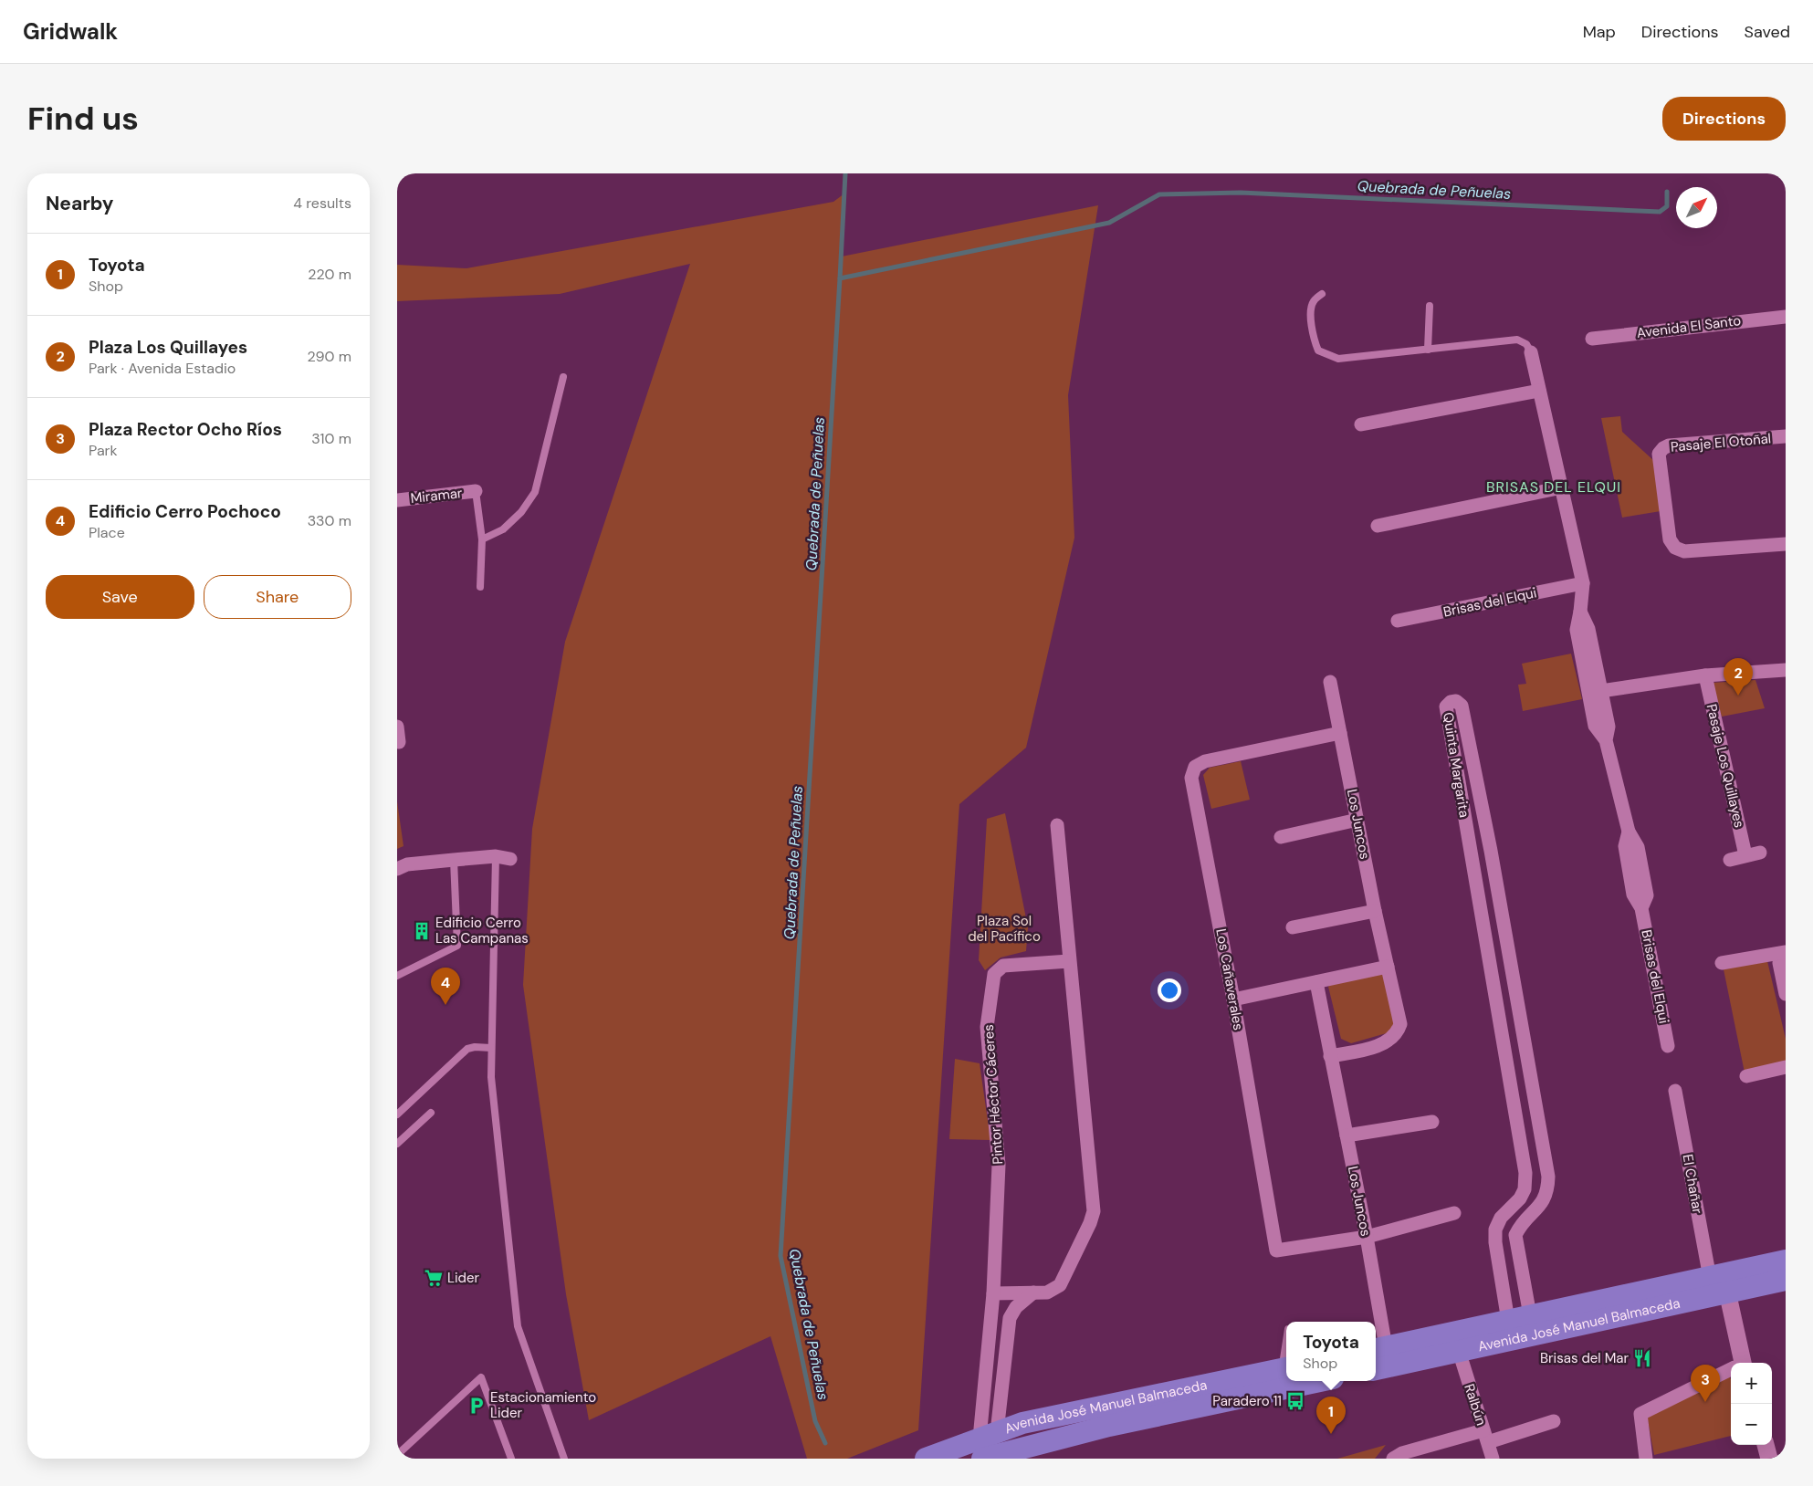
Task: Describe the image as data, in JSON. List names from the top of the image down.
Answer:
{
  "streets": {
    "main road": ["Avenida José Manuel Balmaceda"],
    "street": [
      "Avenida El Santo",
      "Pasaje El Otoñal",
      "Miramar",
      "Brisas del Elqui",
      "Quinta Margarita",
      "Pasaje Los Quillayes",
      "Los Juncos",
      "Los Cañaverales",
      "Pintor Héctor Cáceres",
      "El Chañar",
      "Ralbún"
    ]
  },
  "crossings": [
    ["Quinta Margarita", "Avenida José Manuel Balmaceda"],
    ["Los Juncos", "Los Cañaverales"],
    ["Los Juncos", "Avenida José Manuel Balmaceda"],
    ["Pintor Héctor Cáceres", "Avenida José Manuel Balmaceda"],
    ["El Chañar", "Avenida José Manuel Balmaceda"],
    ["Avenida José Manuel Balmaceda", "Ralbún"]
  ],
  "districts": ["BRISAS DEL ELQUI"],
  "water": ["Quebrada de Peñuelas"],
  "parks": ["Plaza Sol del Pacífico"],
  "places": {
    "building": ["Edificio Cerro Las Campanas"],
    "supermarket": ["Lider"],
    "restaurant": ["Brisas del Mar"],
    "bus stop": ["Paradero 11"],
    "parking": ["Estacionamiento Lider"]
  },
  "north": "top right",
  "page": {
    "header": "Gridwalk",
    "nav": ["Map", "Directions", "Saved"],
    "buttons": [
      "Directions",
      ["Save", "Share"]
    ],
    "title": "Find us",
    "heading": ["Nearby", "4 results"],
    "list": [
      {
        "mark": "1",
        "name": "Toyota",
        "note": "Shop",
        "value": "220 m"
      },
      {
        "mark": "2",
        "name": "Plaza Los Quillayes",
        "note": "Park · Avenida Estadio",
        "value": "290 m"
      },
      {
        "mark": "3",
        "name": "Plaza Rector Ocho Ríos",
        "note": "Park",
        "value": "310 m"
      },
      {
        "mark": "4",
        "name": "Edificio Cerro Pochoco",
        "note": "Place",
        "value": "330 m"
      }
    ],
    "pins": [
      "2",
      "4",
      "3",
      "1"
    ],
    "popup": ["Toyota", "Shop"],
    "map_buttons": ["+", "−"]
  }
}
